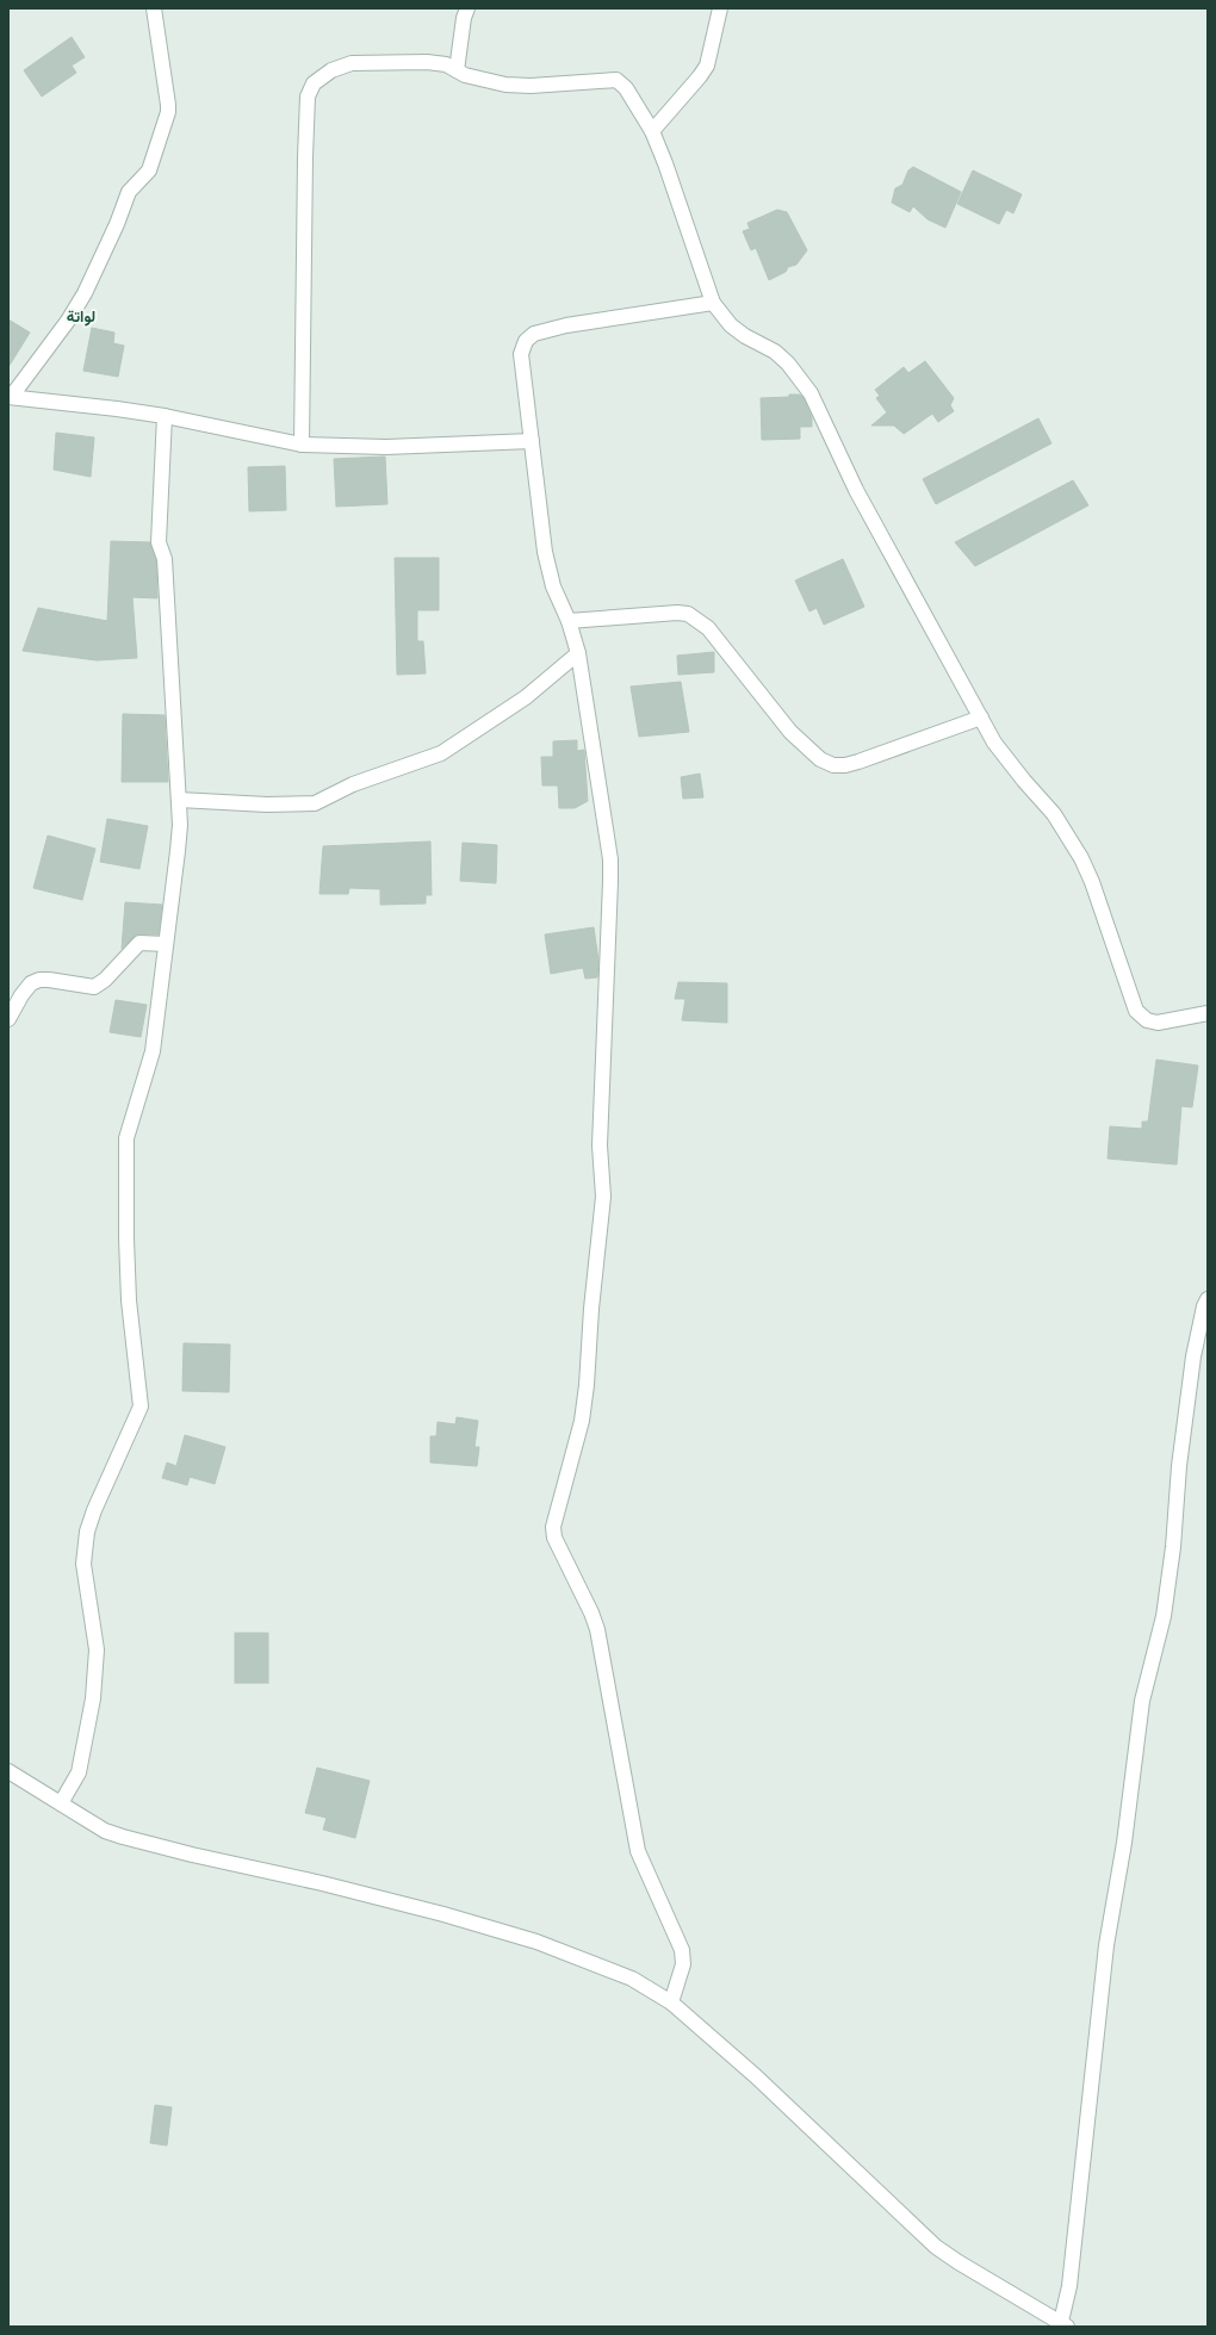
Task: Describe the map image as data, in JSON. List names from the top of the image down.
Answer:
{
  "districts": ["لواتة"]
}
